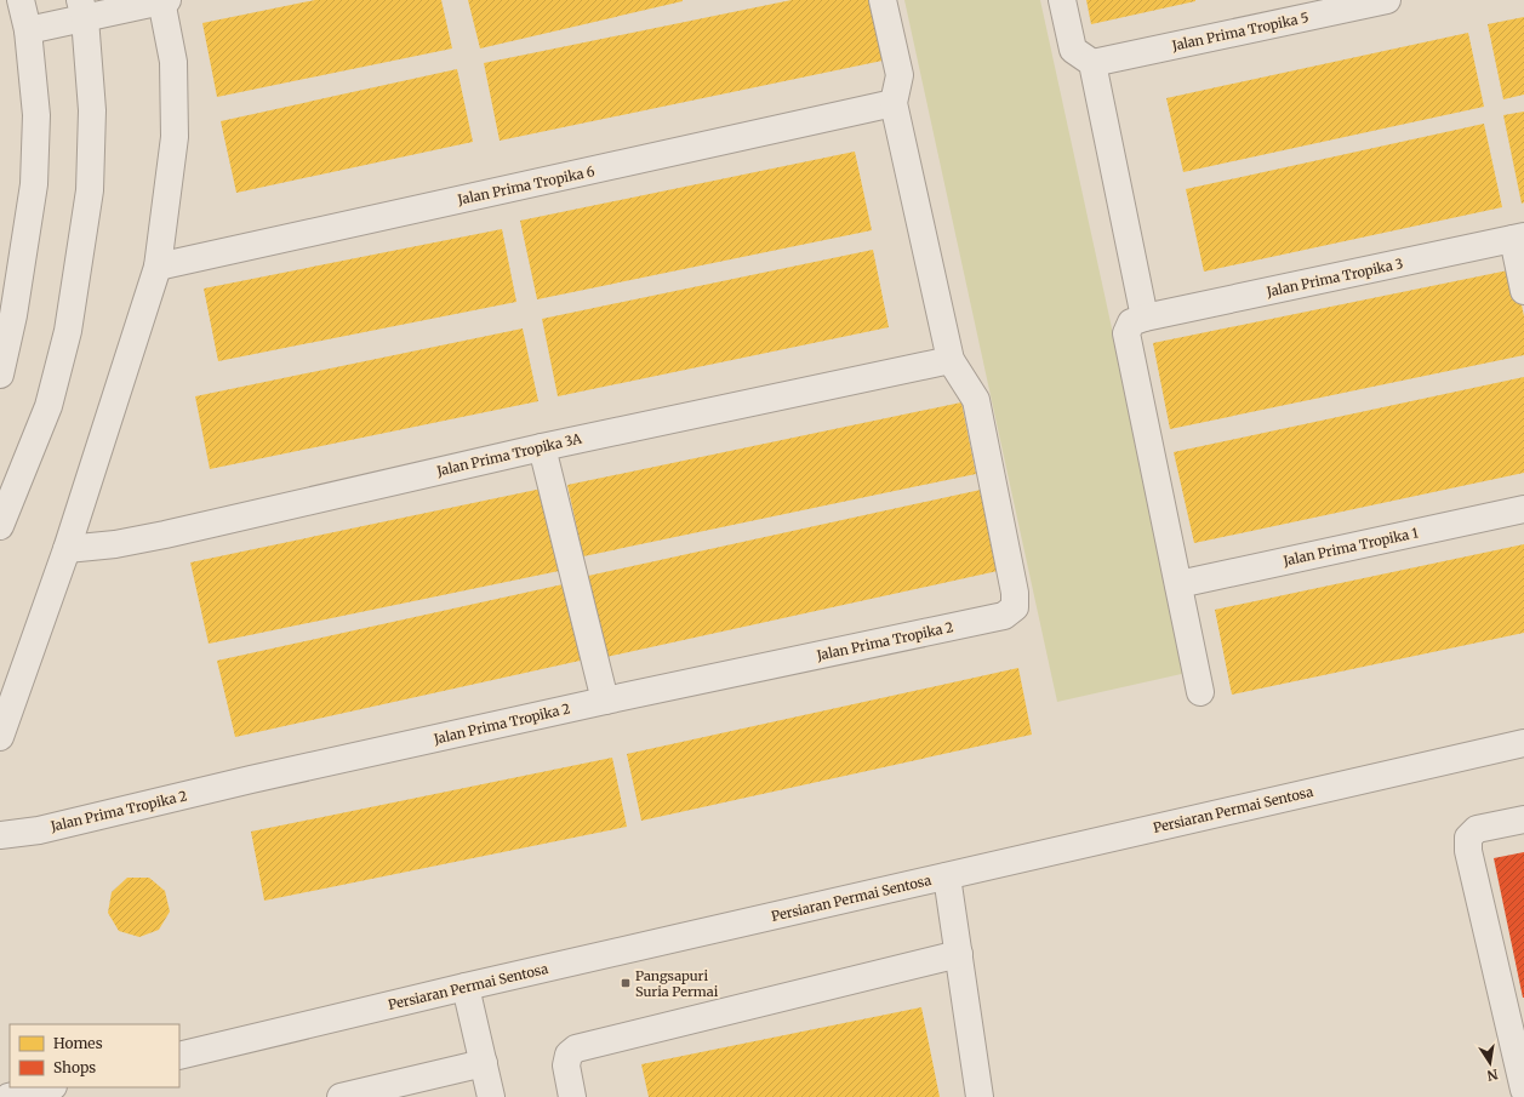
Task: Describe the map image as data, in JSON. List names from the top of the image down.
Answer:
{
  "streets": {
    "street": [
      "Jalan Prima Tropika 5",
      "Jalan Prima Tropika 6",
      "Jalan Prima Tropika 3",
      "Jalan Prima Tropika 3A",
      "Jalan Prima Tropika 1",
      "Jalan Prima Tropika 2",
      "Persiaran Permai Sentosa"
    ]
  },
  "crossings": [
    ["Jalan Prima Tropika 3A", "Jalan Prima Tropika 2"]
  ],
  "places": {
    "transit": ["Pangsapuri Suria Permai"]
  },
  "legend": ["Homes", "Shops"],
  "north": "bottom"
}
